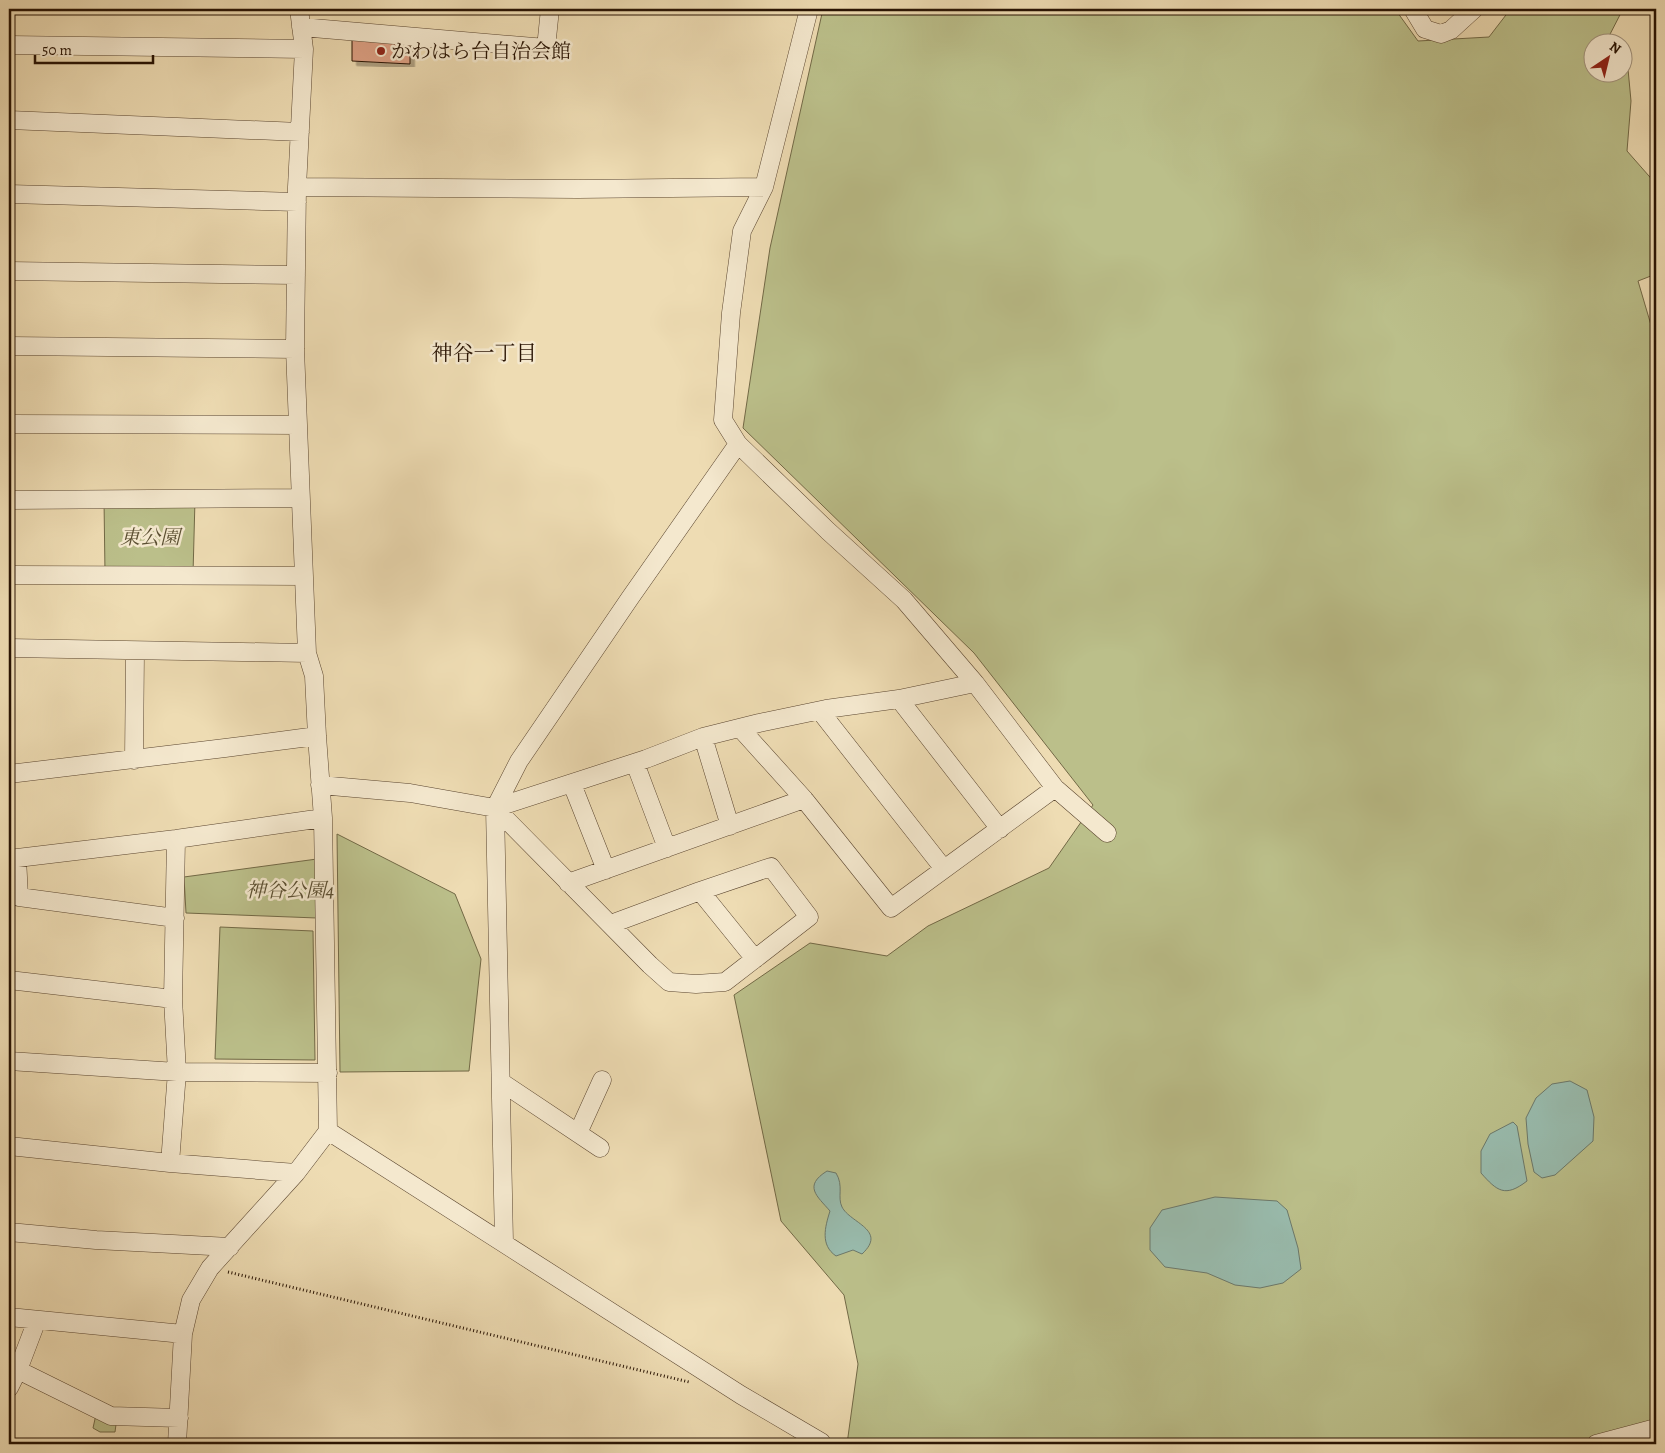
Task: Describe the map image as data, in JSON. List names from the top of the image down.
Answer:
{
  "districts": ["神谷一丁目"],
  "parks": ["東公園", "神谷公園4"],
  "places": ["かわはら台自治会館"],
  "scale_bar": "50 m",
  "north": "top right"
}
